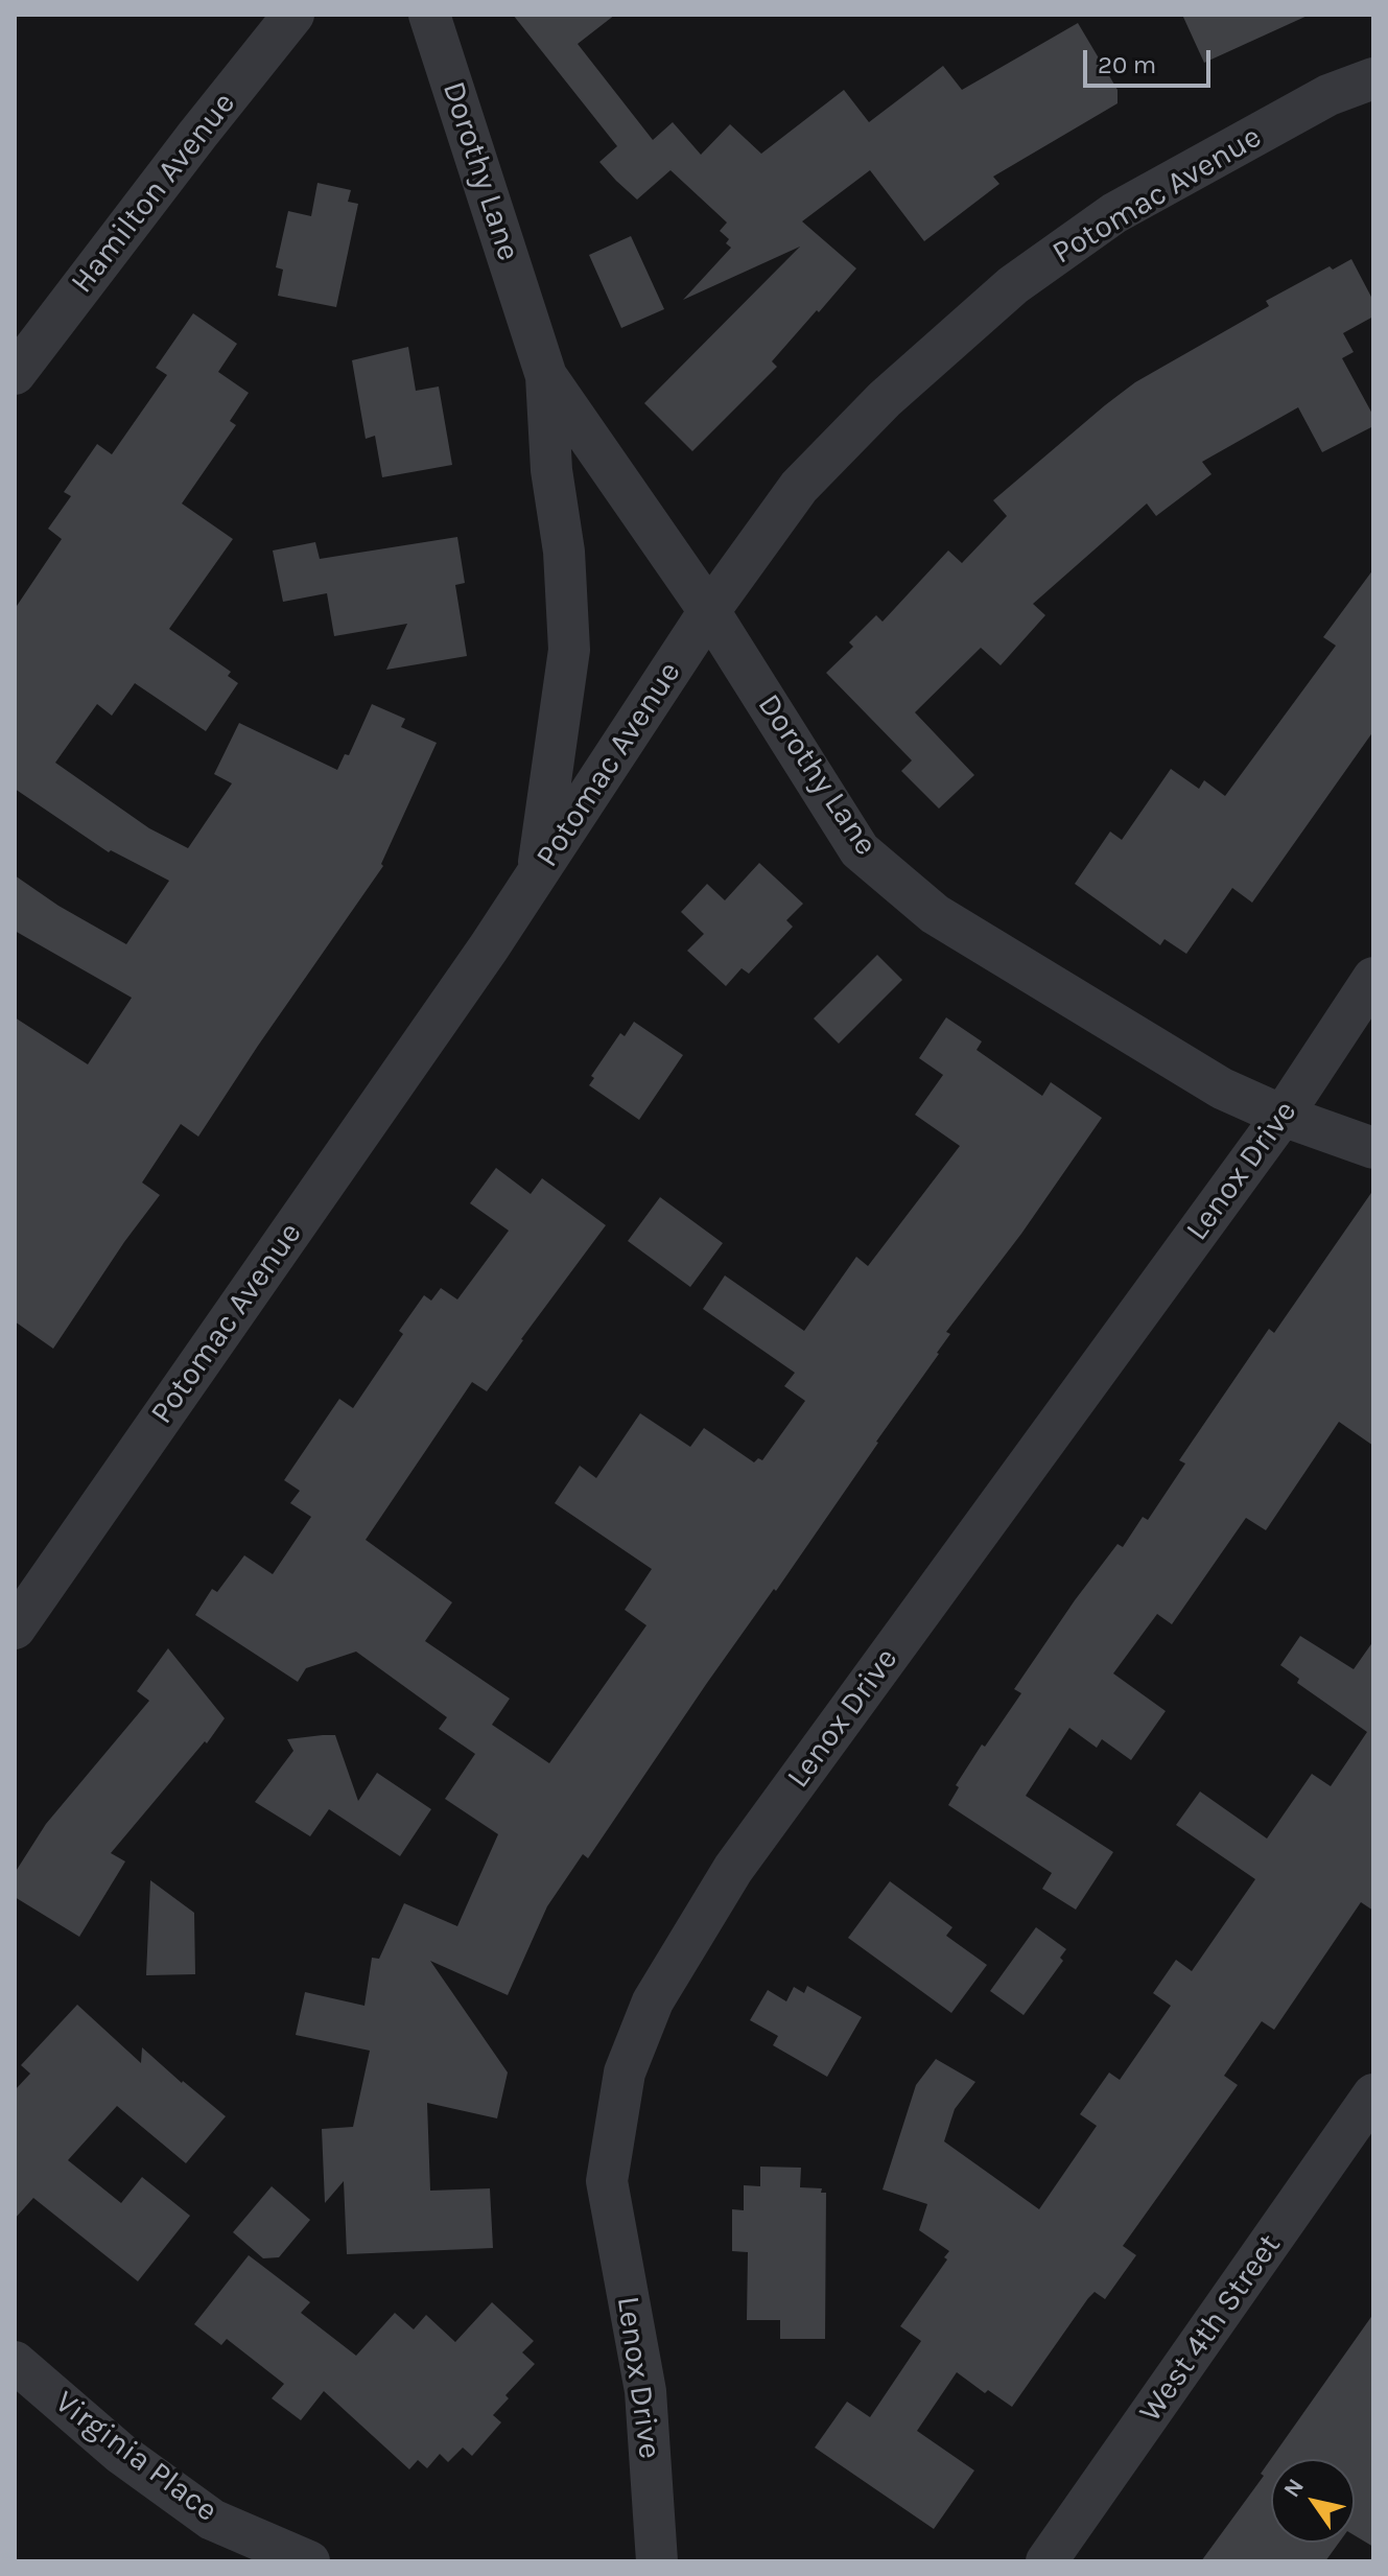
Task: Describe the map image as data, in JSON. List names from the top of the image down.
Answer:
{
  "streets": {
    "street": [
      "Dorothy Lane",
      "Hamilton Avenue",
      "Potomac Avenue",
      "Lenox Drive",
      "West 4th Street",
      "Virginia Place"
    ]
  },
  "crossings": [
    ["Dorothy Lane", "Potomac Avenue"],
    ["Dorothy Lane", "Lenox Drive"]
  ],
  "scale_bar": "20 m",
  "north": "top left"
}
